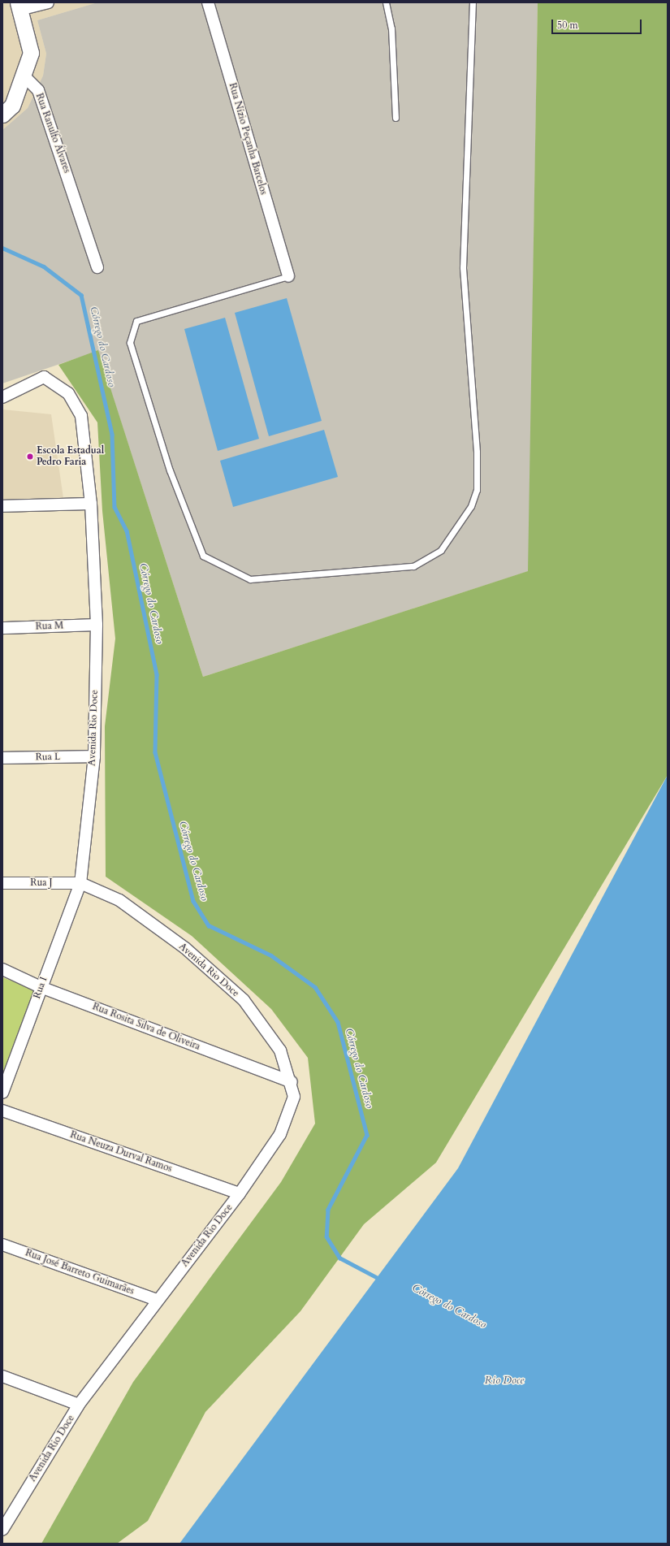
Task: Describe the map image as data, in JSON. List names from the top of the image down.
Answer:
{
  "streets": {
    "street": [
      "Rua Ranulfo Álvares",
      "Rua Nízio Peçanha Barcelos",
      "Rua M",
      "Avenida Rio Doce",
      "Rua L",
      "Rua J",
      "Rua I",
      "Rua Rosita Silva de Oliveira",
      "Rua Neuza Durval Ramos",
      "Rua José Barreto Guimarães"
    ]
  },
  "crossings": [
    ["Rua M", "Avenida Rio Doce"],
    ["Avenida Rio Doce", "Rua L"],
    ["Avenida Rio Doce", "Rua J"],
    ["Avenida Rio Doce", "Rua I"],
    ["Avenida Rio Doce", "Rua Rosita Silva de Oliveira"],
    ["Avenida Rio Doce", "Rua Neuza Durval Ramos"],
    ["Avenida Rio Doce", "Rua José Barreto Guimarães"],
    ["Rua J", "Rua I"],
    ["Rua I", "Rua Rosita Silva de Oliveira"]
  ],
  "water": ["Córrego do Cardoso", "Rio Doce"],
  "places": ["Escola Estadual Pedro Faria"],
  "scale_bar": "50 m"
}
